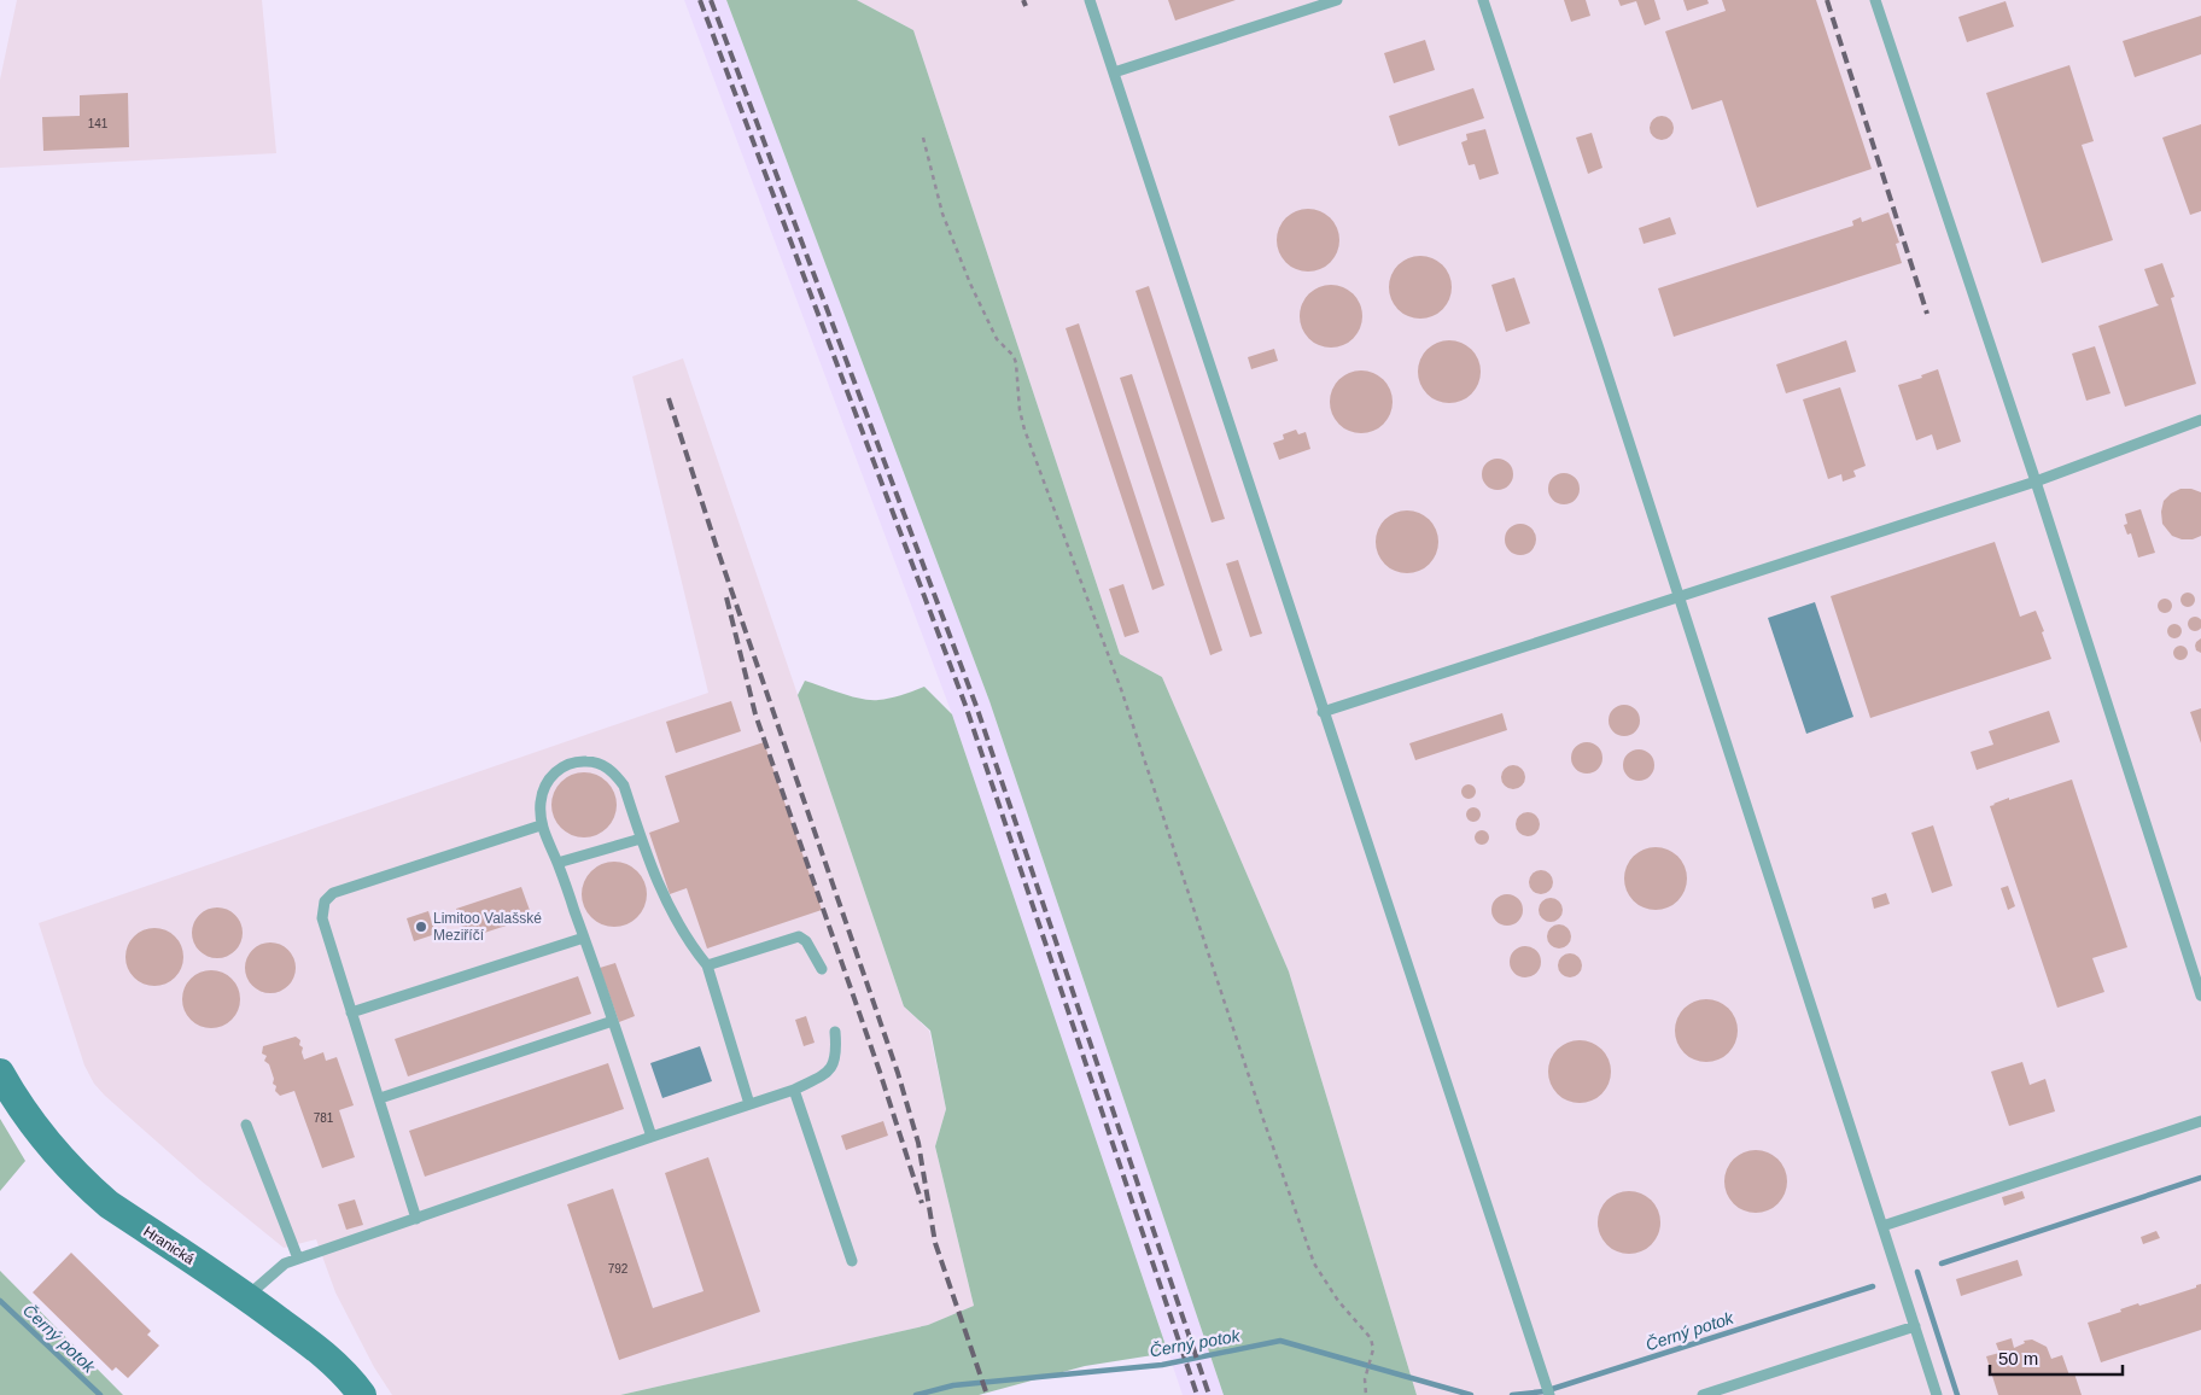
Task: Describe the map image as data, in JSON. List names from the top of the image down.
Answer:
{
  "streets": {
    "street": ["Hranická"]
  },
  "water": ["Černý potok"],
  "places": ["Limitoo Valašské Meziříčí"],
  "house_numbers": ["141", "781", "792"],
  "scale_bar": "50 m"
}
